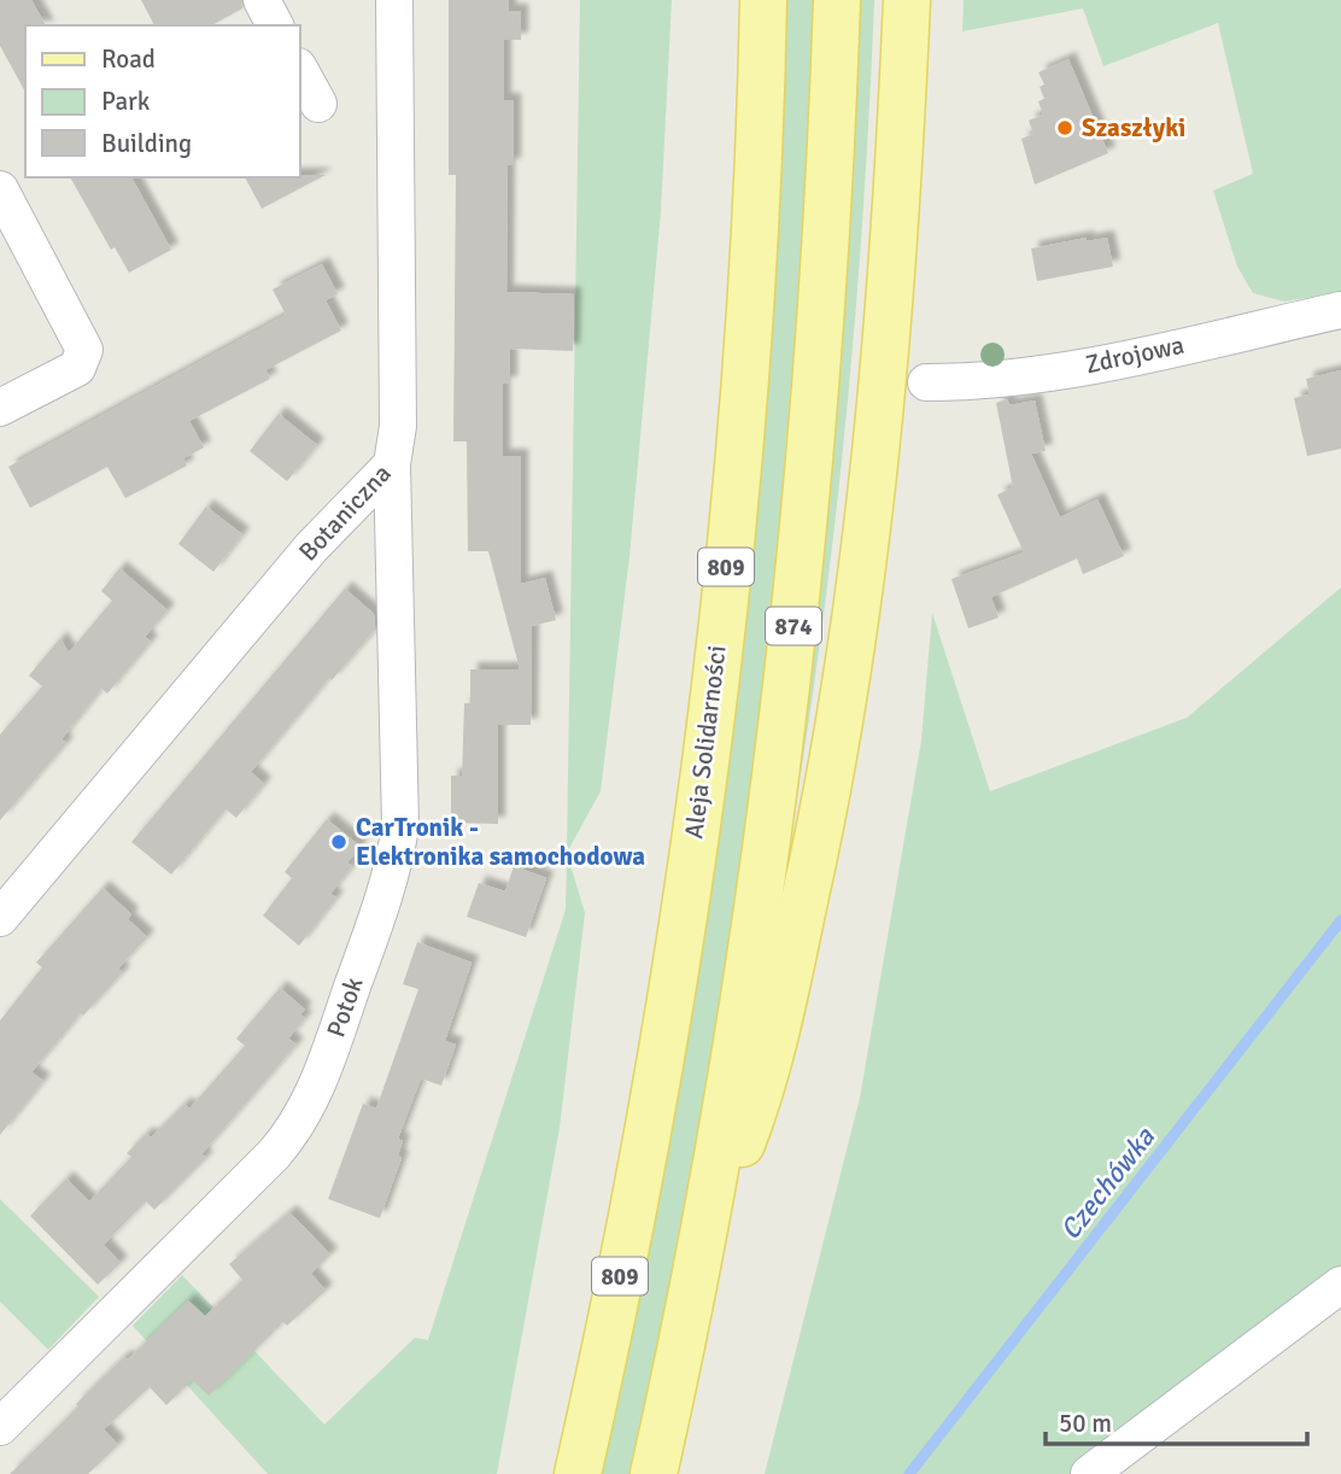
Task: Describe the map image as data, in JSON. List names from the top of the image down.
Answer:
{
  "streets": {
    "main road": ["809", "874", "Aleja Solidarności"],
    "street": ["Zdrojowa", "Botaniczna", "Potok"]
  },
  "crossings": [
    ["Botaniczna", "Potok"]
  ],
  "water": ["Czechówka"],
  "places": ["Szaszłyki", "CarTronik - Elektronika samochodowa"],
  "legend": ["Road", "Park", "Building"],
  "scale_bar": "50 m"
}
